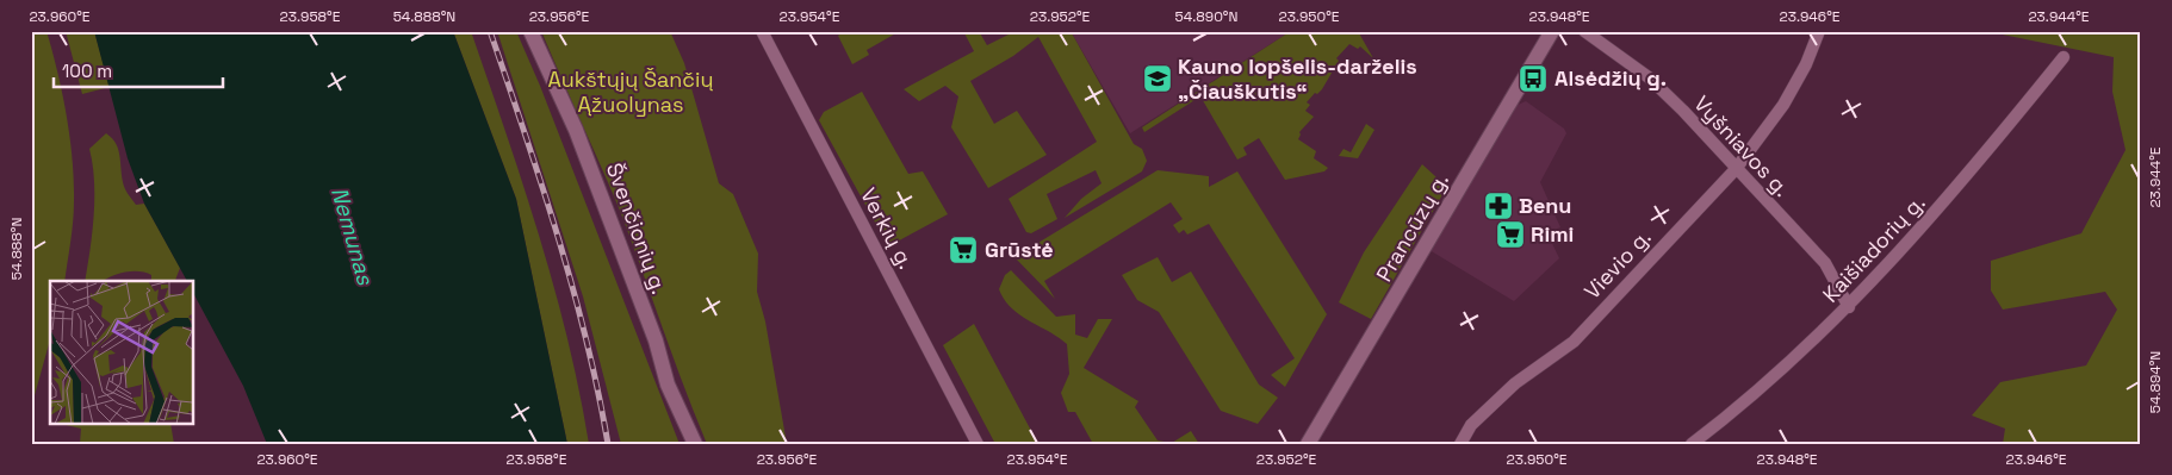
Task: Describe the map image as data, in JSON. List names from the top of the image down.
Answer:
{
  "streets": {
    "street": [
      "Vyšniavos g.",
      "Prancūzų g.",
      "Švenčionių g.",
      "Verkių g.",
      "Kaišiadorių g.",
      "Vievio g."
    ]
  },
  "crossings": [
    ["Vyšniavos g.", "Kaišiadorių g."],
    ["Vyšniavos g.", "Vievio g."]
  ],
  "water": ["Nemunas"],
  "parks": ["Aukštųjų Šančių Ąžuolynas"],
  "places": {
    "school or university": ["Kauno lopšelis-darželis „Čiauškutis“"],
    "bus stop": ["Alsėdžių g."],
    "pharmacy": ["Benu"],
    "supermarket": ["Rimi", "Grūstė"]
  },
  "scale_bar": "100 m",
  "coordinates": [
    "23.960°E",
    "23.958°E",
    "54.888°N",
    "23.956°E",
    "23.954°E",
    "23.952°E",
    "54.890°N",
    "23.950°E",
    "23.948°E",
    "23.946°E",
    "23.944°E",
    "54.894°N"
  ]
}
